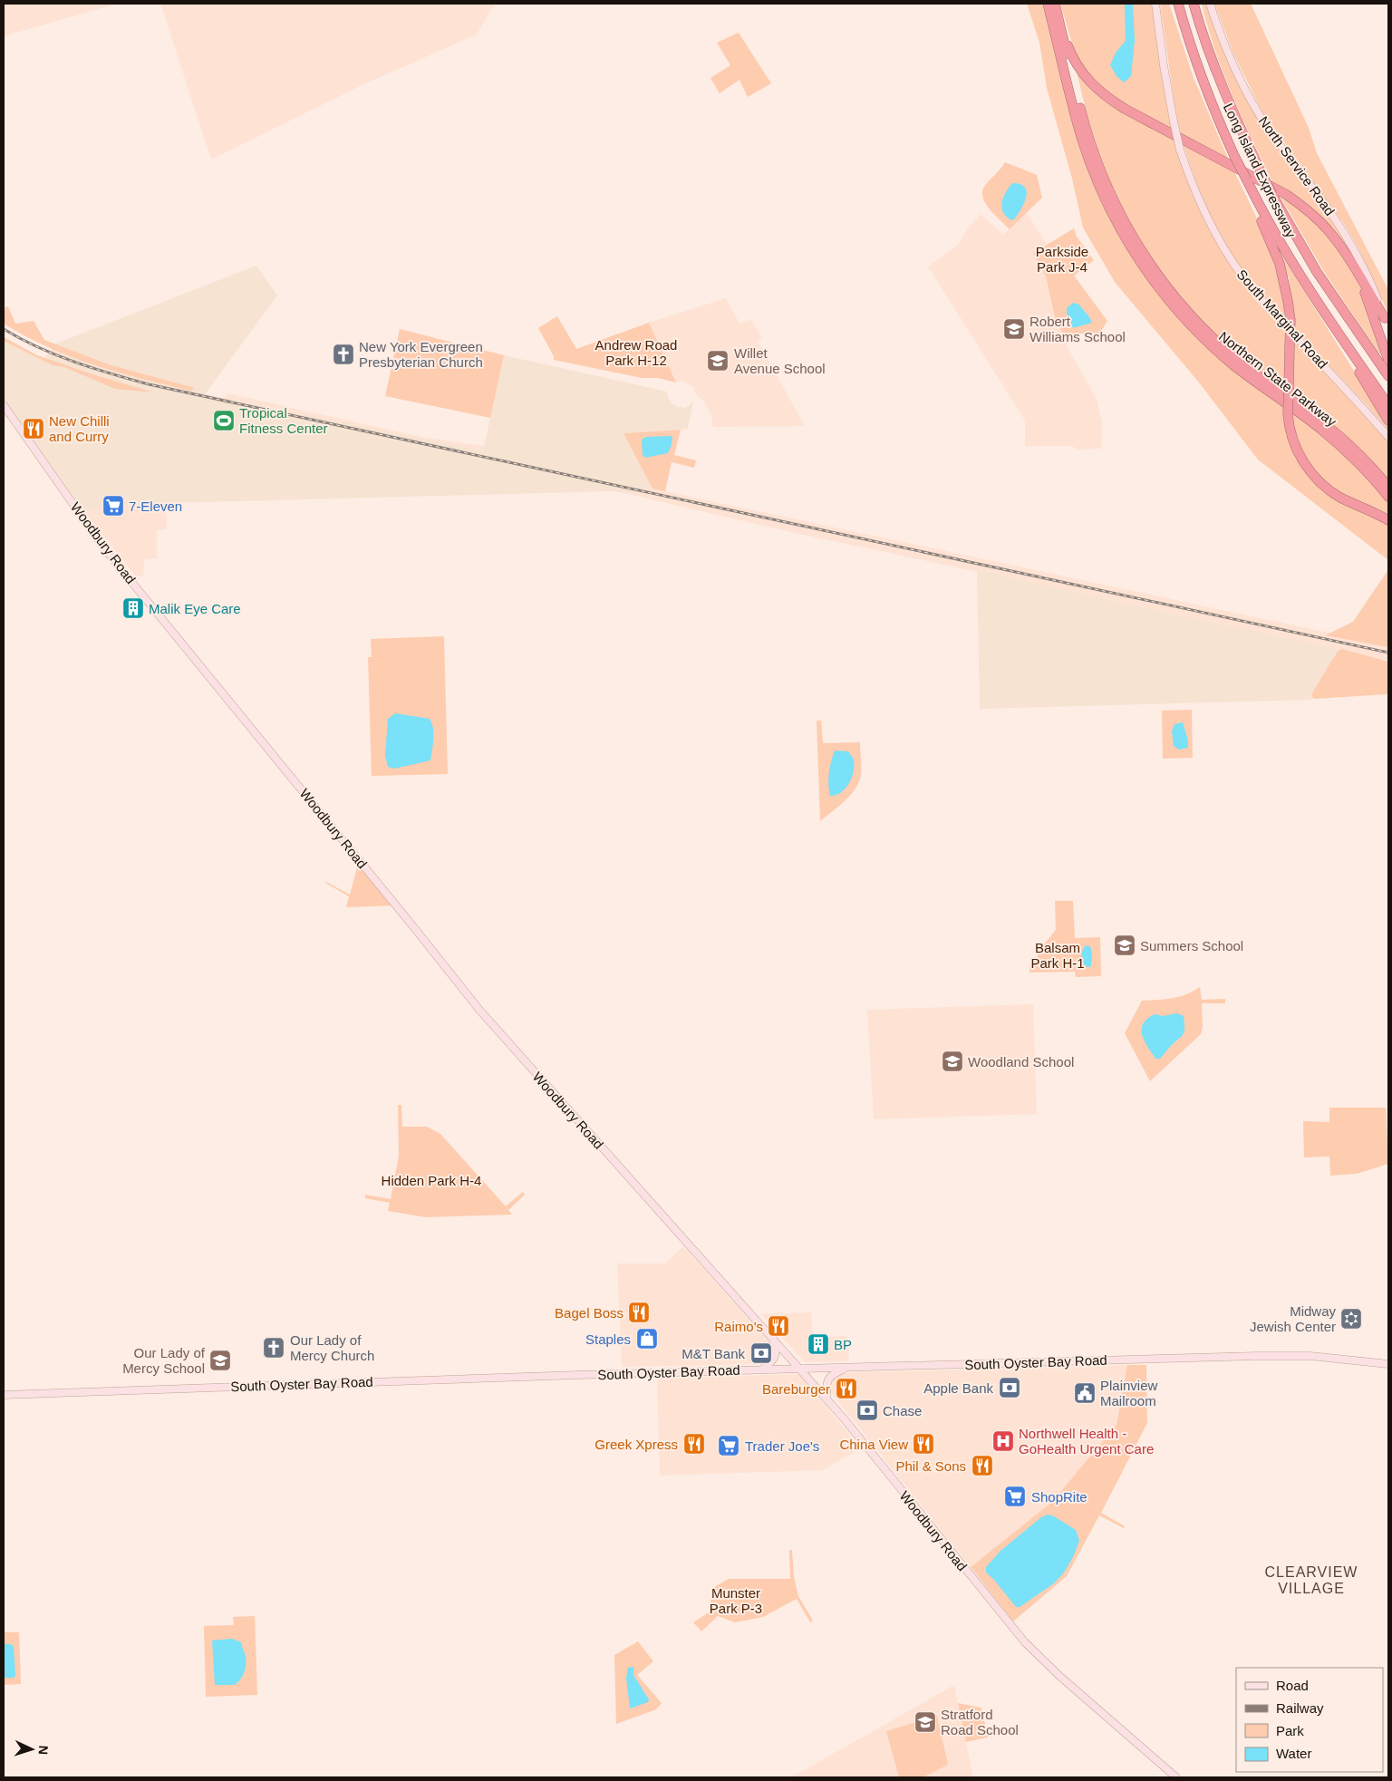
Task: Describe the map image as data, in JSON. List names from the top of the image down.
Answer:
{
  "streets": {
    "highway": ["Long Island Expressway", "Northern State Parkway"],
    "main road": [
      "North Service Road",
      "South Marginal Road",
      "Woodbury Road",
      "South Oyster Bay Road"
    ]
  },
  "crossings": [
    ["Woodbury Road", "South Oyster Bay Road"]
  ],
  "districts": ["CLEARVIEW VILLAGE"],
  "parks": [
    "Parkside Park J-4",
    "Andrew Road Park H-12",
    "Balsam Park H-1",
    "Hidden Park H-4",
    "Munster Park P-3"
  ],
  "places": {
    "school or university": [
      "Robert Williams School",
      "Willet Avenue School",
      "Summers School",
      "Woodland School",
      "Our Lady of Mercy School",
      "Stratford Road School"
    ],
    "church": ["New York Evergreen Presbyterian Church", "Our Lady of Mercy Church"],
    "sports": ["Tropical Fitness Center"],
    "restaurant": [
      "New Chilli and Curry",
      "Bagel Boss",
      "Raimo's",
      "Bareburger",
      "Greek Xpress",
      "China View",
      "Phil & Sons"
    ],
    "supermarket": ["7-Eleven", "Trader Joe's", "ShopRite"],
    "building": ["Malik Eye Care", "BP"],
    "synagogue": ["Midway Jewish Center"],
    "shop": ["Staples"],
    "bank": ["M&T Bank", "Apple Bank", "Chase"],
    "public building": ["Plainview Mailroom"],
    "hospital": ["Northwell Health - GoHealth Urgent Care"]
  },
  "legend": [
    "Road",
    "Railway",
    "Park",
    "Water"
  ],
  "north": "right"
}
